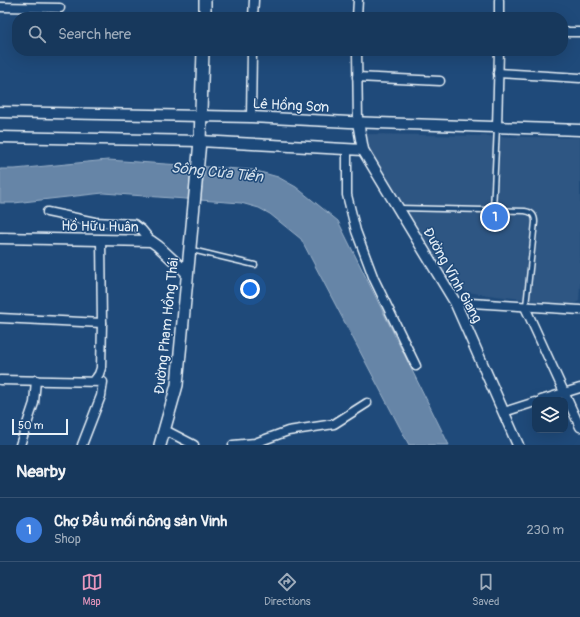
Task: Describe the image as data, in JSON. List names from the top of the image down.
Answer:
{
  "streets": {
    "main road": ["Đường Phạm Hồng Thái"],
    "street": ["Lê Hồng Sơn", "Hồ Hữu Huân", "Đường Vĩnh Giang"]
  },
  "crossings": [
    ["Lê Hồng Sơn", "Đường Vĩnh Giang"],
    ["Hồ Hữu Huân", "Đường Phạm Hồng Thái"]
  ],
  "water": ["Sông Cửa Tiền"],
  "scale_bar": "50 m",
  "page": {
    "search": "Search here",
    "pins": "1",
    "scale": "50 m",
    "heading": "Nearby",
    "list": [
      {
        "mark": "1",
        "name": "Chợ Đầu mối nông sản Vinh",
        "note": "Shop",
        "value": "230 m"
      }
    ],
    "nav": ["Map", "Directions", "Saved"]
  }
}
